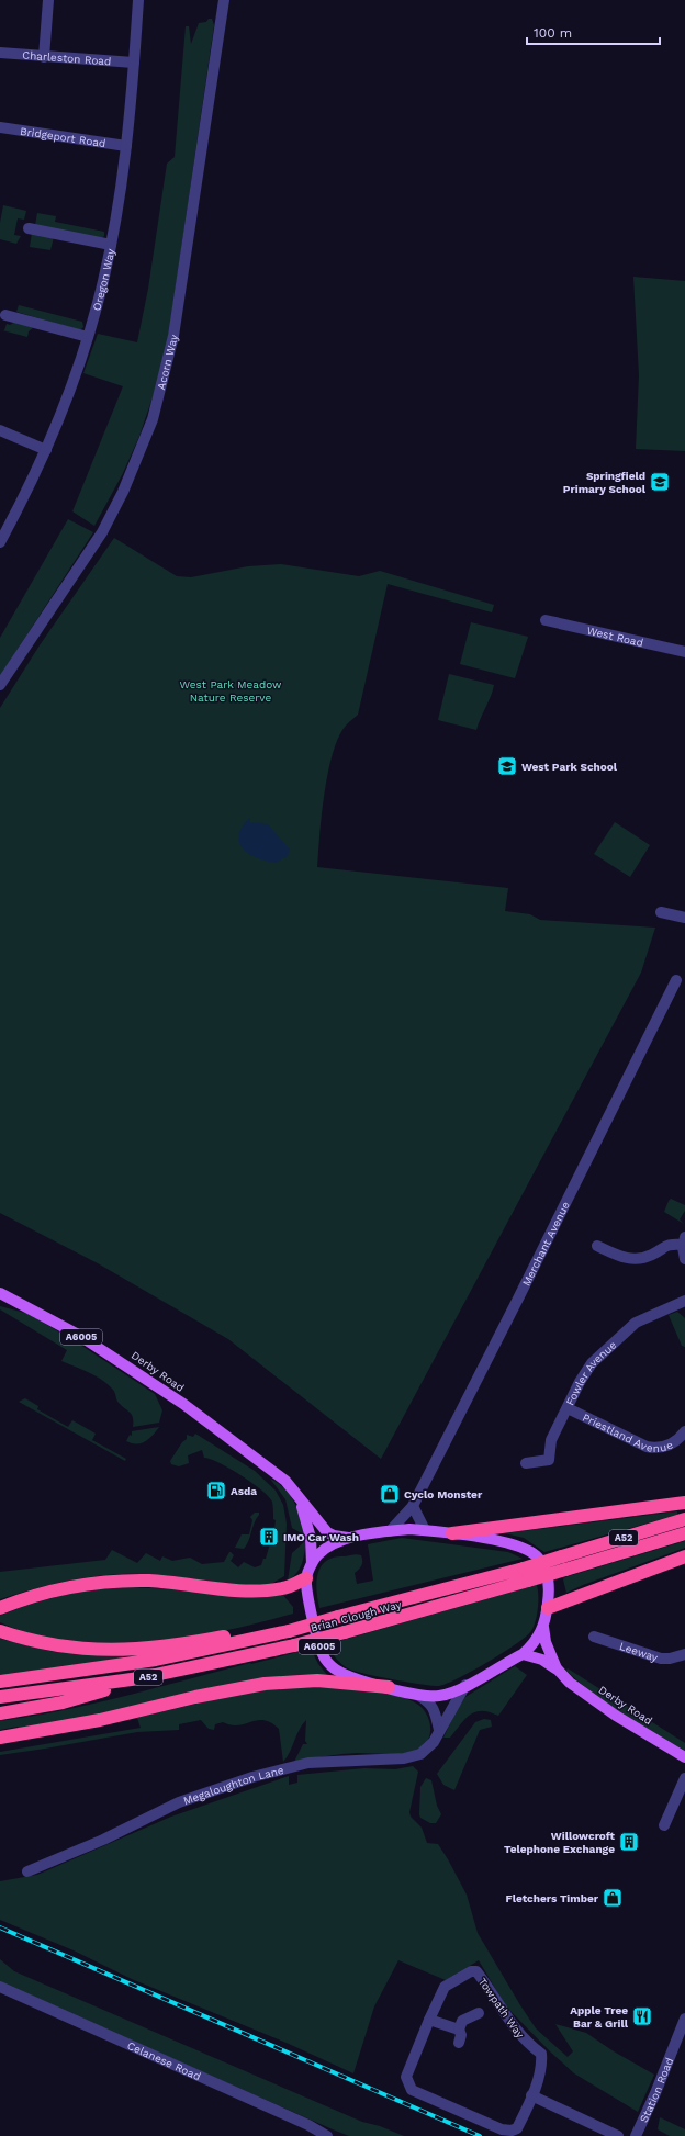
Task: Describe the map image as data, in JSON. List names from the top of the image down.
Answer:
{
  "streets": {
    "highway": ["A52", "Brian Clough Way"],
    "main road": ["A6005", "Derby Road"],
    "street": [
      "Charleston Road",
      "Bridgeport Road",
      "Oregon Way",
      "Acorn Way",
      "West Road",
      "Merchant Avenue",
      "Fowler Avenue",
      "Priestland Avenue",
      "Leeway",
      "Megaloughton Lane",
      "Towpath Way",
      "Celanese Road",
      "Station Road"
    ]
  },
  "crossings": [
    ["Charleston Road", "Oregon Way"],
    ["Bridgeport Road", "Oregon Way"],
    ["Merchant Avenue", "A6005"],
    ["A6005", "Derby Road"],
    ["A6005", "Megaloughton Lane"],
    ["Fowler Avenue", "Priestland Avenue"]
  ],
  "parks": ["West Park Meadow Nature Reserve"],
  "places": {
    "school or university": ["Springfield Primary School", "West Park School"],
    "fuel station": ["Asda"],
    "shop": ["Cyclo Monster", "Fletchers Timber"],
    "building": ["IMO Car Wash", "Willowcroft Telephone Exchange"],
    "restaurant": ["Apple Tree Bar & Grill"]
  },
  "scale_bar": "100 m"
}
